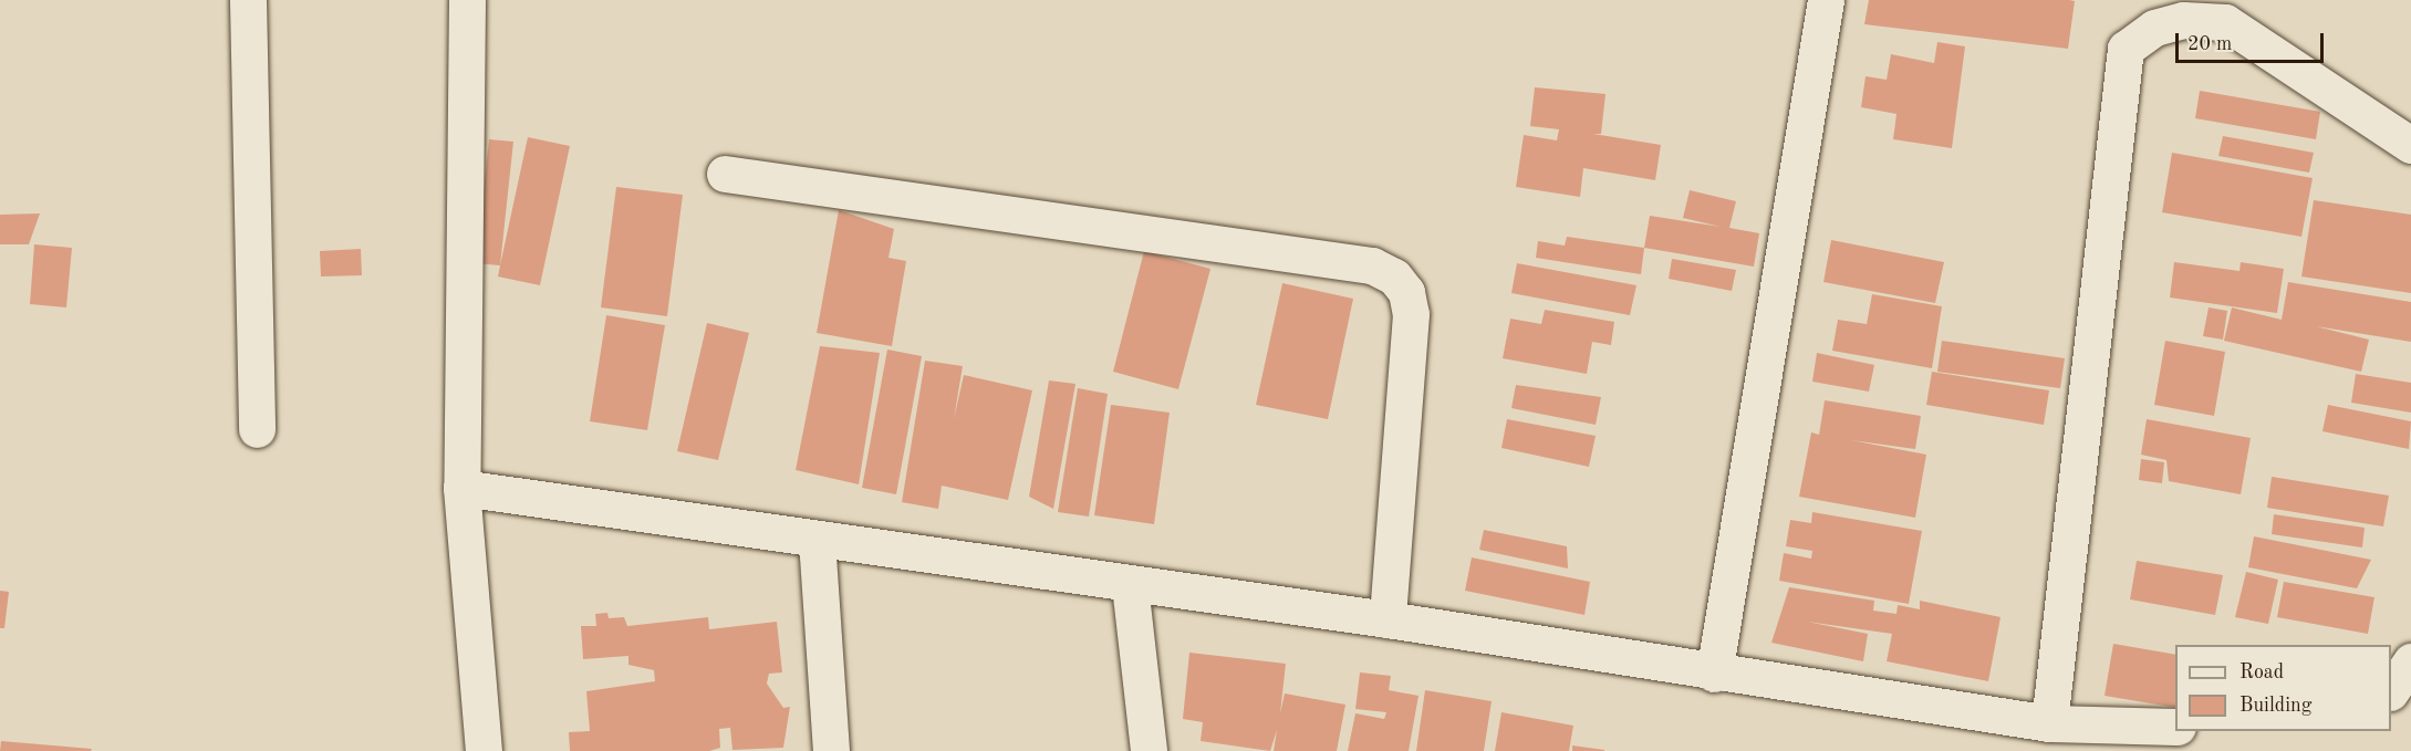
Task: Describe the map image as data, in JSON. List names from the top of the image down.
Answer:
{
  "legend": ["Road", "Building"],
  "scale_bar": "20 m"
}
